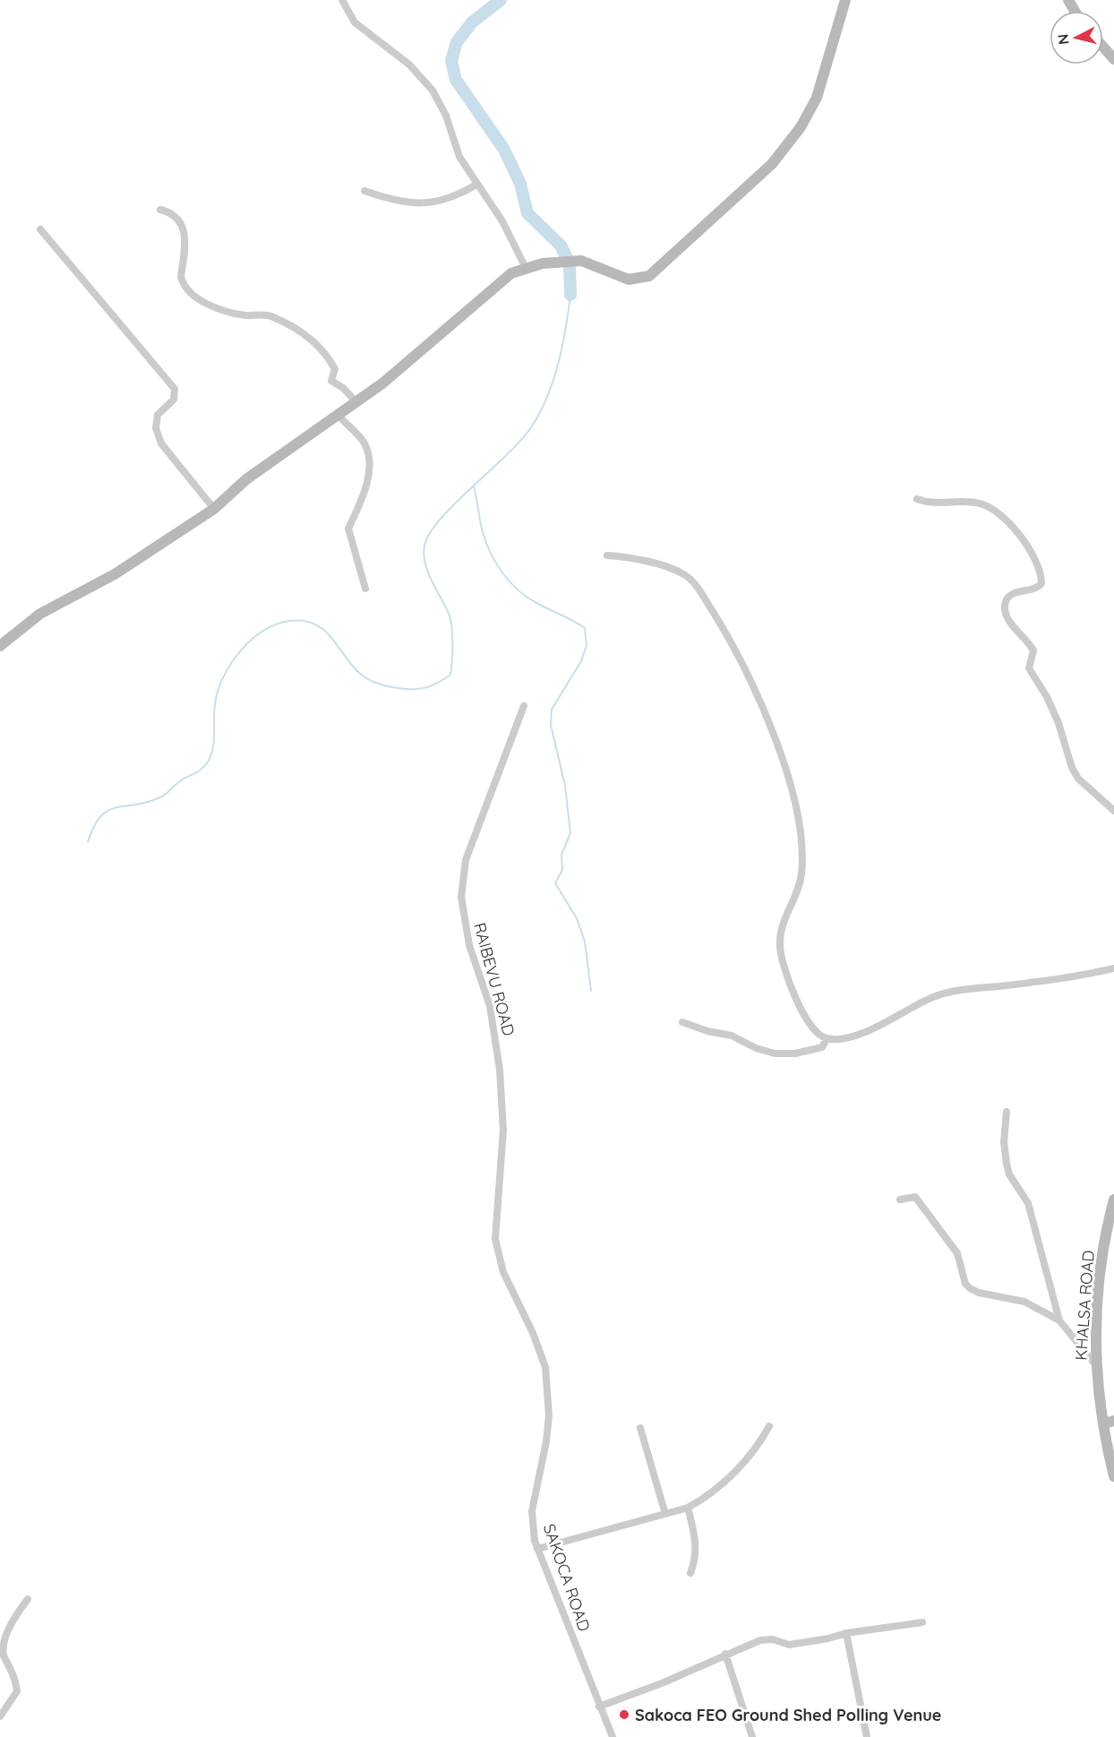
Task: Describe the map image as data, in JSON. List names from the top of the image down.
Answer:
{
  "streets": {
    "street": ["RAIBEVU ROAD", "KHALSA ROAD", "SAKOCA ROAD"]
  },
  "crossings": [
    ["RAIBEVU ROAD", "SAKOCA ROAD"]
  ],
  "places": ["Sakoca FEO Ground Shed Polling Venue"],
  "north": "left"
}
